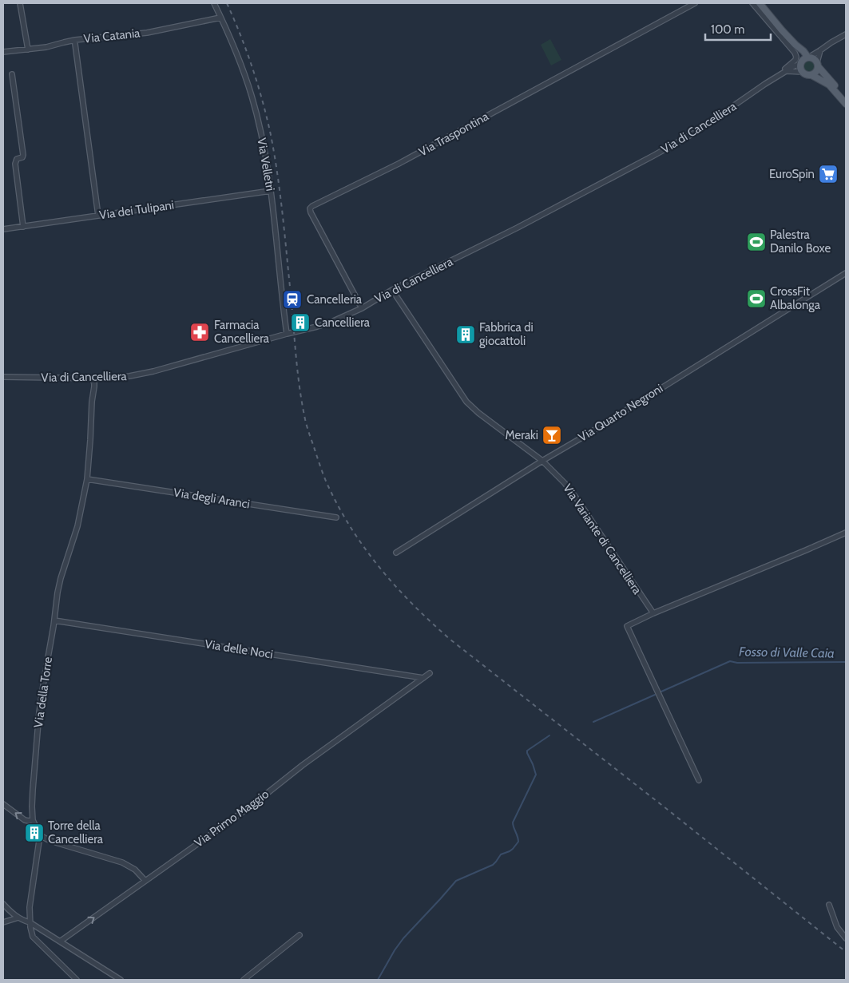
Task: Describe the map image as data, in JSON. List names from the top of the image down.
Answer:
{
  "streets": {
    "street": [
      "Via Catania",
      "Via di Cancelliera",
      "Via Traspontina",
      "Via Velletri",
      "Via dei Tulipani",
      "Via Quarto Negroni",
      "Via degli Aranci",
      "Via Variante di Cancelliera",
      "Via delle Noci",
      "Via della Torre",
      "Via Primo Maggio"
    ]
  },
  "crossings": [
    ["Via Catania", "Via Velletri"],
    ["Via di Cancelliera", "Via Traspontina"],
    ["Via di Cancelliera", "Via Velletri"],
    ["Via di Cancelliera", "Via Variante di Cancelliera"],
    ["Via di Cancelliera", "Via della Torre"],
    ["Via Velletri", "Via dei Tulipani"],
    ["Via Quarto Negroni", "Via Variante di Cancelliera"],
    ["Via degli Aranci", "Via della Torre"],
    ["Via delle Noci", "Via della Torre"],
    ["Via delle Noci", "Via Primo Maggio"]
  ],
  "water": ["Fosso di Valle Caia"],
  "places": {
    "supermarket": ["EuroSpin"],
    "sports": ["Palestra Danilo Boxe", "CrossFit Albalonga"],
    "station": ["Cancelleria"],
    "building": ["Cancelliera", "Fabbrica di giocattoli", "Torre della Cancelliera"],
    "pharmacy": ["Farmacia Cancelliera"],
    "bar": ["Meraki"]
  },
  "scale_bar": "100 m"
}
